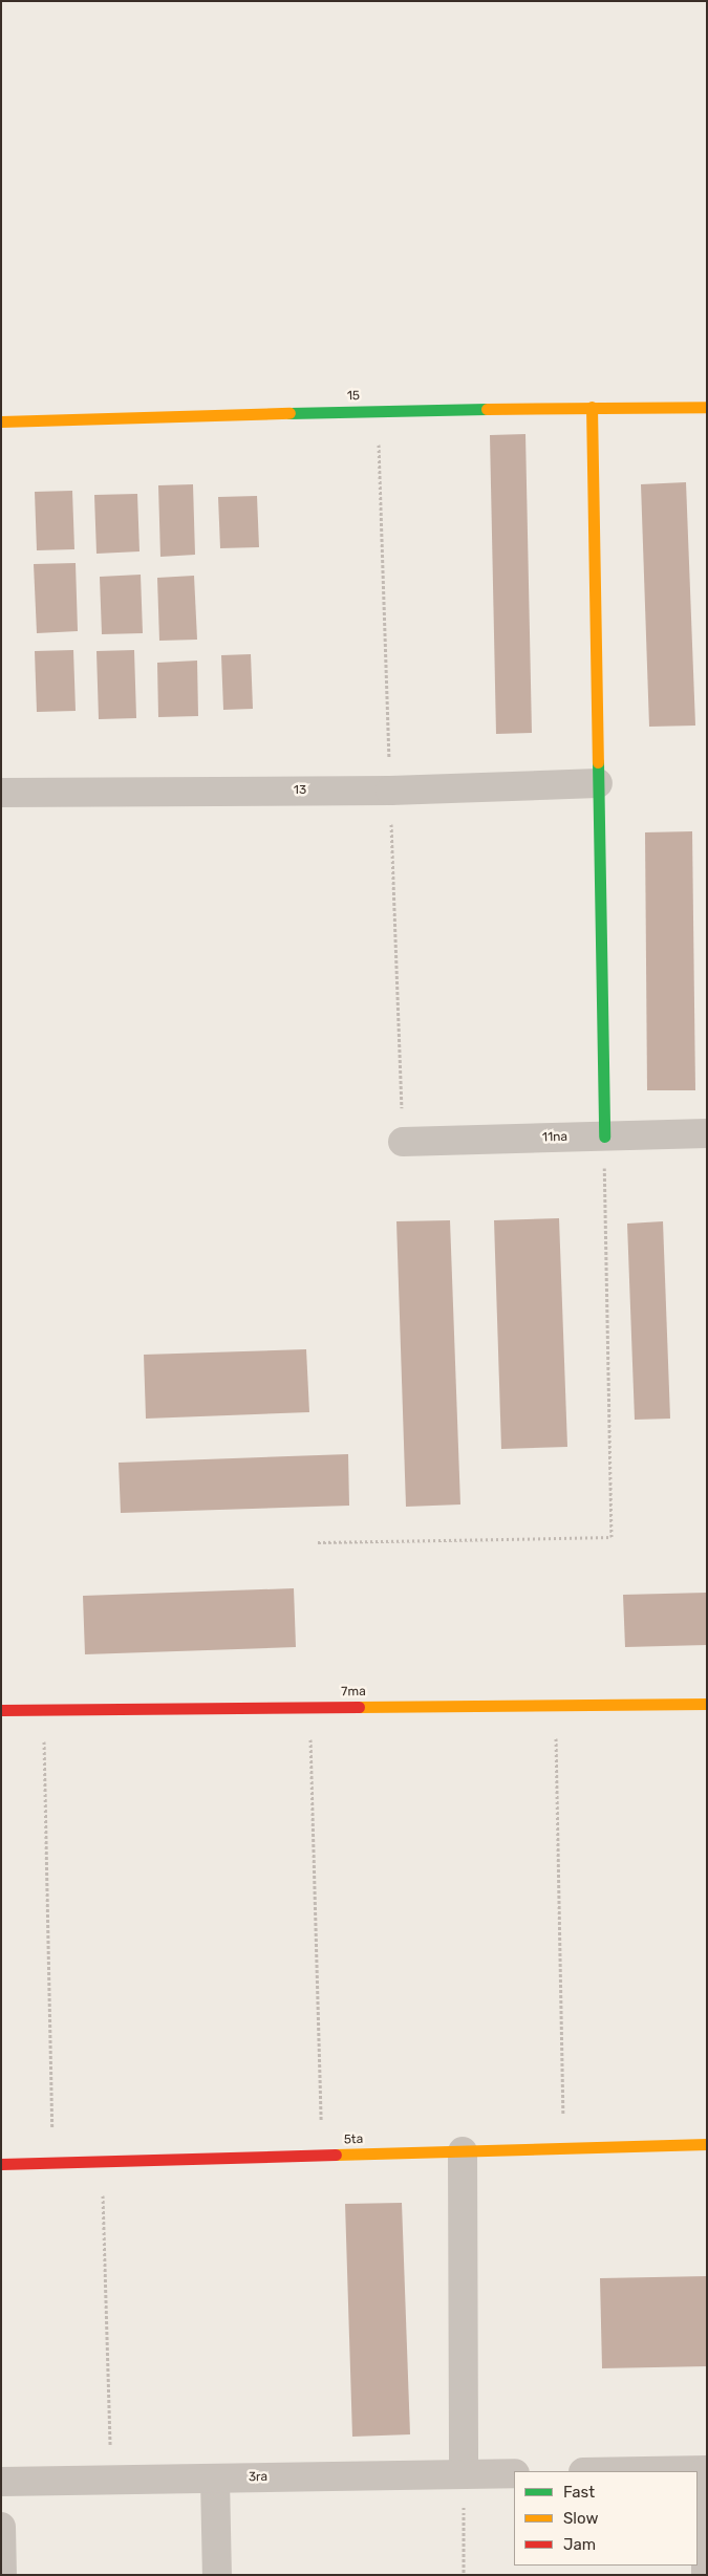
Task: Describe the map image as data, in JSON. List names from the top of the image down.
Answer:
{
  "streets": {
    "street": [
      "15",
      "13",
      "11na",
      "7ma",
      "5ta",
      "3ra"
    ]
  },
  "legend": ["Fast", "Slow", "Jam"]
}
